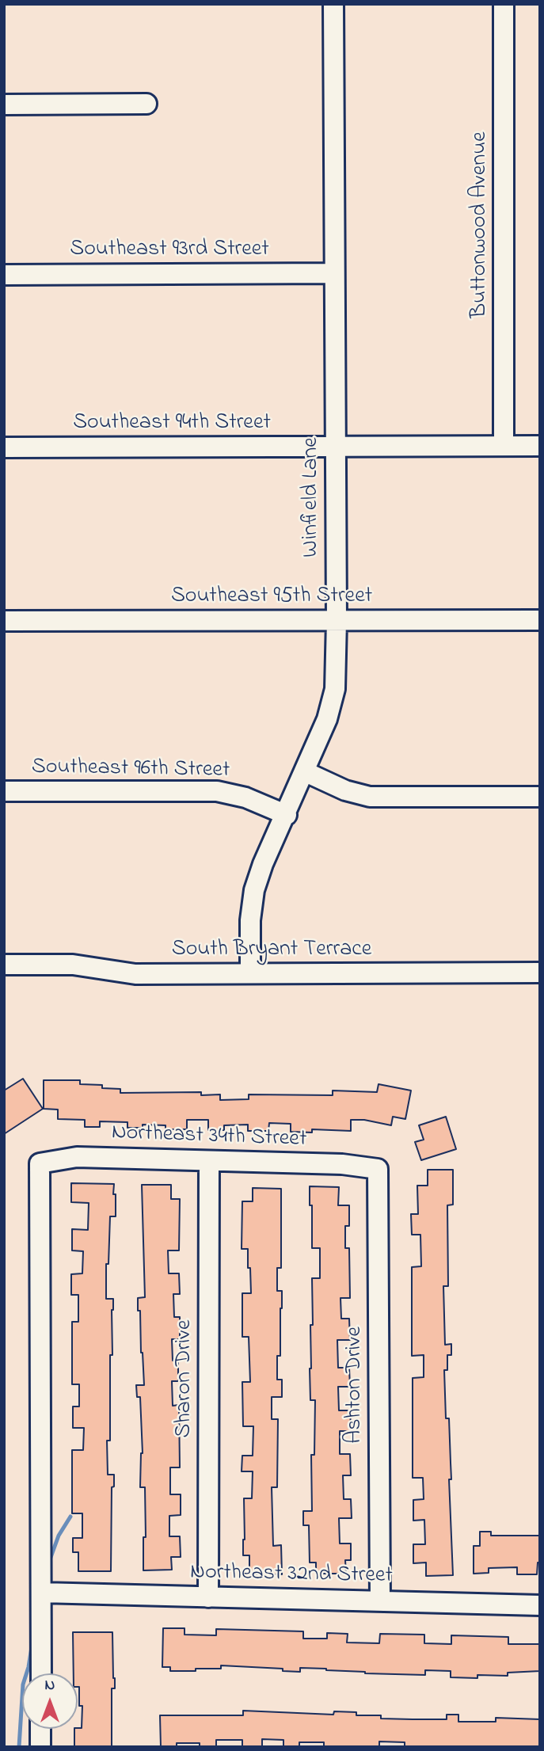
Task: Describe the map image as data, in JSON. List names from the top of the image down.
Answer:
{
  "streets": {
    "street": [
      "Buttonwood Avenue",
      "Southeast 93rd Street",
      "Southeast 94th Street",
      "Winfield Lane",
      "Southeast 95th Street",
      "Southeast 96th Street",
      "South Bryant Terrace",
      "Northeast 34th Street",
      "Sharon Drive",
      "Ashton Drive",
      "Northeast 32nd Street"
    ]
  },
  "crossings": [
    ["Buttonwood Avenue", "Southeast 94th Street"],
    ["Southeast 93rd Street", "Winfield Lane"],
    ["Southeast 94th Street", "Winfield Lane"],
    ["Winfield Lane", "Southeast 95th Street"],
    ["Winfield Lane", "Southeast 96th Street"],
    ["Winfield Lane", "South Bryant Terrace"],
    ["Northeast 34th Street", "Sharon Drive"],
    ["Northeast 34th Street", "Ashton Drive"],
    ["Northeast 34th Street", "Northeast 32nd Street"],
    ["Sharon Drive", "Northeast 32nd Street"],
    ["Ashton Drive", "Northeast 32nd Street"]
  ],
  "north": "top"
}
